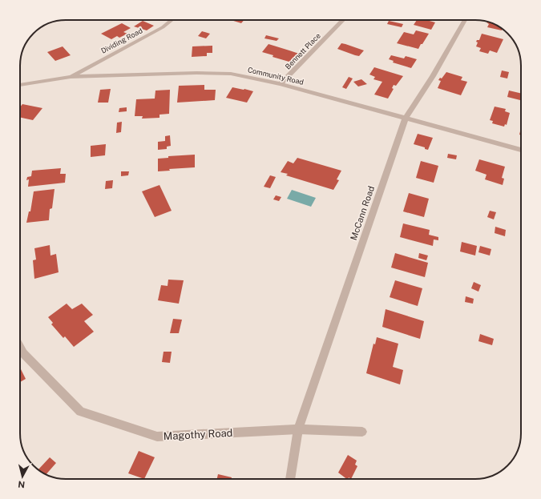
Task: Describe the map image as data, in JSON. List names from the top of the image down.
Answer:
{
  "streets": {
    "street": [
      "Dividing Road",
      "Bennett Place",
      "Community Road",
      "McCann Road",
      "Magothy Road"
    ]
  },
  "crossings": [
    ["Dividing Road", "Community Road"],
    ["Bennett Place", "Community Road"],
    ["Community Road", "McCann Road"],
    ["McCann Road", "Magothy Road"]
  ],
  "north": "bottom"
}
